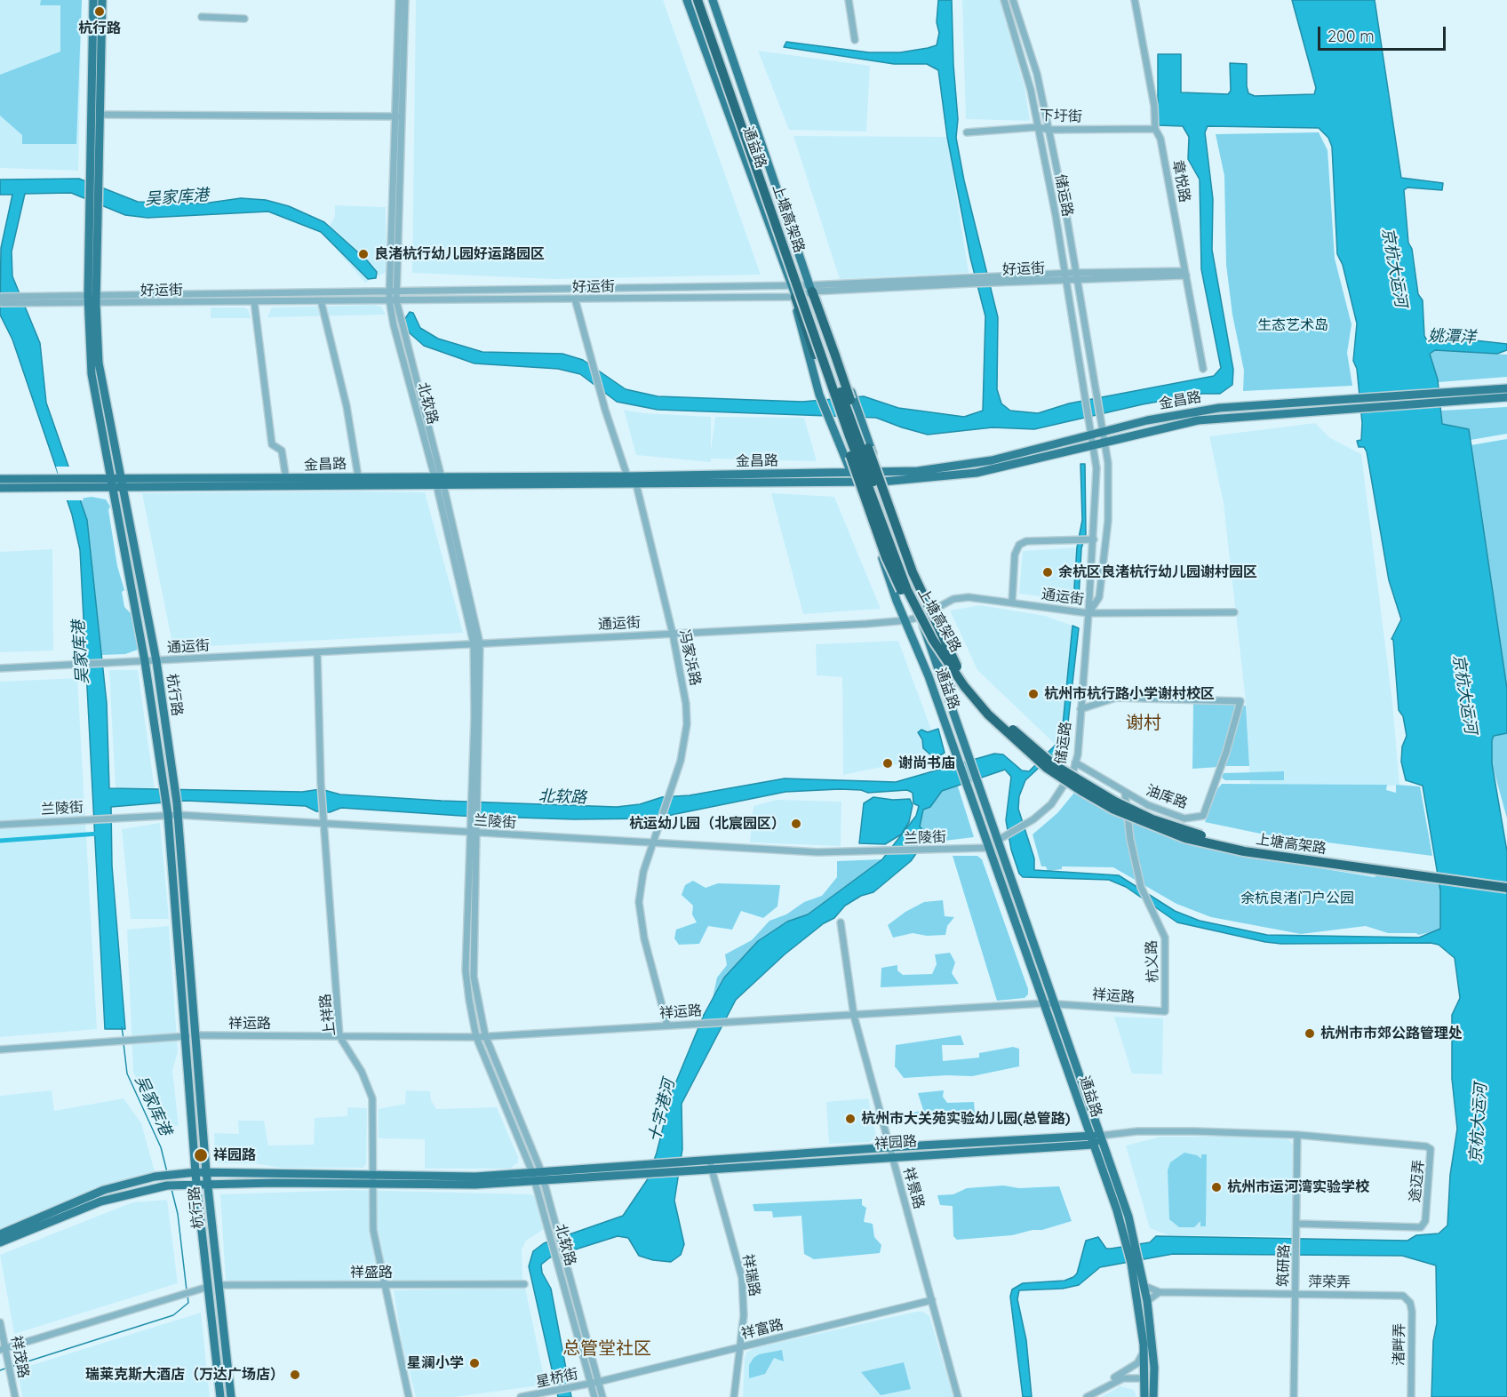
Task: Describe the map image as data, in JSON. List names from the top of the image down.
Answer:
{
  "streets": {
    "highway": ["上塘高架路"],
    "main road": [
      "通益路",
      "金昌路",
      "杭行路",
      "祥园路"
    ],
    "street": [
      "下圩街",
      "章悦路",
      "储运路",
      "好运街",
      "北软路",
      "通运街",
      "冯家浜路",
      "油库路",
      "兰陵街",
      "杭义路",
      "祥运路",
      "上祥路",
      "途迈弄",
      "祥景路",
      "筑研路",
      "祥盛路",
      "祥瑞路",
      "萍荣弄",
      "祥富路",
      "渚畔弄",
      "祥茂路",
      "星桥街"
    ]
  },
  "crossings": [
    ["下圩街", "章悦路"],
    ["下圩街", "储运路"],
    ["通益路", "储运路"],
    ["通益路", "好运街"],
    ["通益路", "金昌路"],
    ["通益路", "通运街"],
    ["通益路", "兰陵街"],
    ["通益路", "祥运路"],
    ["通益路", "祥园路"],
    ["通益路", "萍荣弄"],
    ["章悦路", "好运街"],
    ["储运路", "好运街"],
    ["储运路", "金昌路"],
    ["储运路", "通运街"],
    ["储运路", "油库路"],
    ["好运街", "北软路"],
    ["好运街", "杭行路"],
    ["金昌路", "北软路"],
    ["金昌路", "冯家浜路"],
    ["金昌路", "杭行路"],
    ["北软路", "通运街"],
    ["北软路", "兰陵街"],
    ["北软路", "祥运路"],
    ["北软路", "祥园路"],
    ["北软路", "祥富路"],
    ["北软路", "星桥街"],
    ["通运街", "冯家浜路"],
    ["通运街", "杭行路"],
    ["通运街", "上祥路"],
    ["冯家浜路", "兰陵街"],
    ["冯家浜路", "祥运路"],
    ["杭行路", "兰陵街"],
    ["杭行路", "祥运路"],
    ["杭行路", "祥盛路"],
    ["油库路", "杭义路"],
    ["兰陵街", "上祥路"],
    ["杭义路", "祥运路"],
    ["祥运路", "上祥路"],
    ["祥运路", "祥景路"],
    ["上祥路", "祥盛路"],
    ["祥园路", "途迈弄"],
    ["祥园路", "祥景路"],
    ["祥园路", "筑研路"],
    ["祥园路", "祥瑞路"],
    ["途迈弄", "筑研路"],
    ["祥景路", "祥富路"],
    ["筑研路", "萍荣弄"],
    ["祥瑞路", "祥富路"],
    ["萍荣弄", "渚畔弄"],
    ["祥富路", "星桥街"]
  ],
  "districts": ["谢村", "总管堂社区"],
  "water": [
    "吴家库港",
    "京杭大运河",
    "姚潭洋",
    "北软路",
    "十字港河"
  ],
  "parks": ["生态艺术岛", "余杭良渚门户公园"],
  "places": [
    "杭行路",
    "良渚杭行幼儿园好运路园区",
    "余杭区良渚杭行幼儿园谢村园区",
    "杭州市杭行路小学谢村校区",
    "谢尚书庙",
    "杭运幼儿园（北宸园区）",
    "杭州市市郊公路管理处",
    "杭州市大关苑实验幼儿园(总管路)",
    "祥园路",
    "杭州市运河湾实验学校",
    "星澜小学",
    "瑞莱克斯大酒店（万达广场店）"
  ],
  "scale_bar": "200 m"
}
